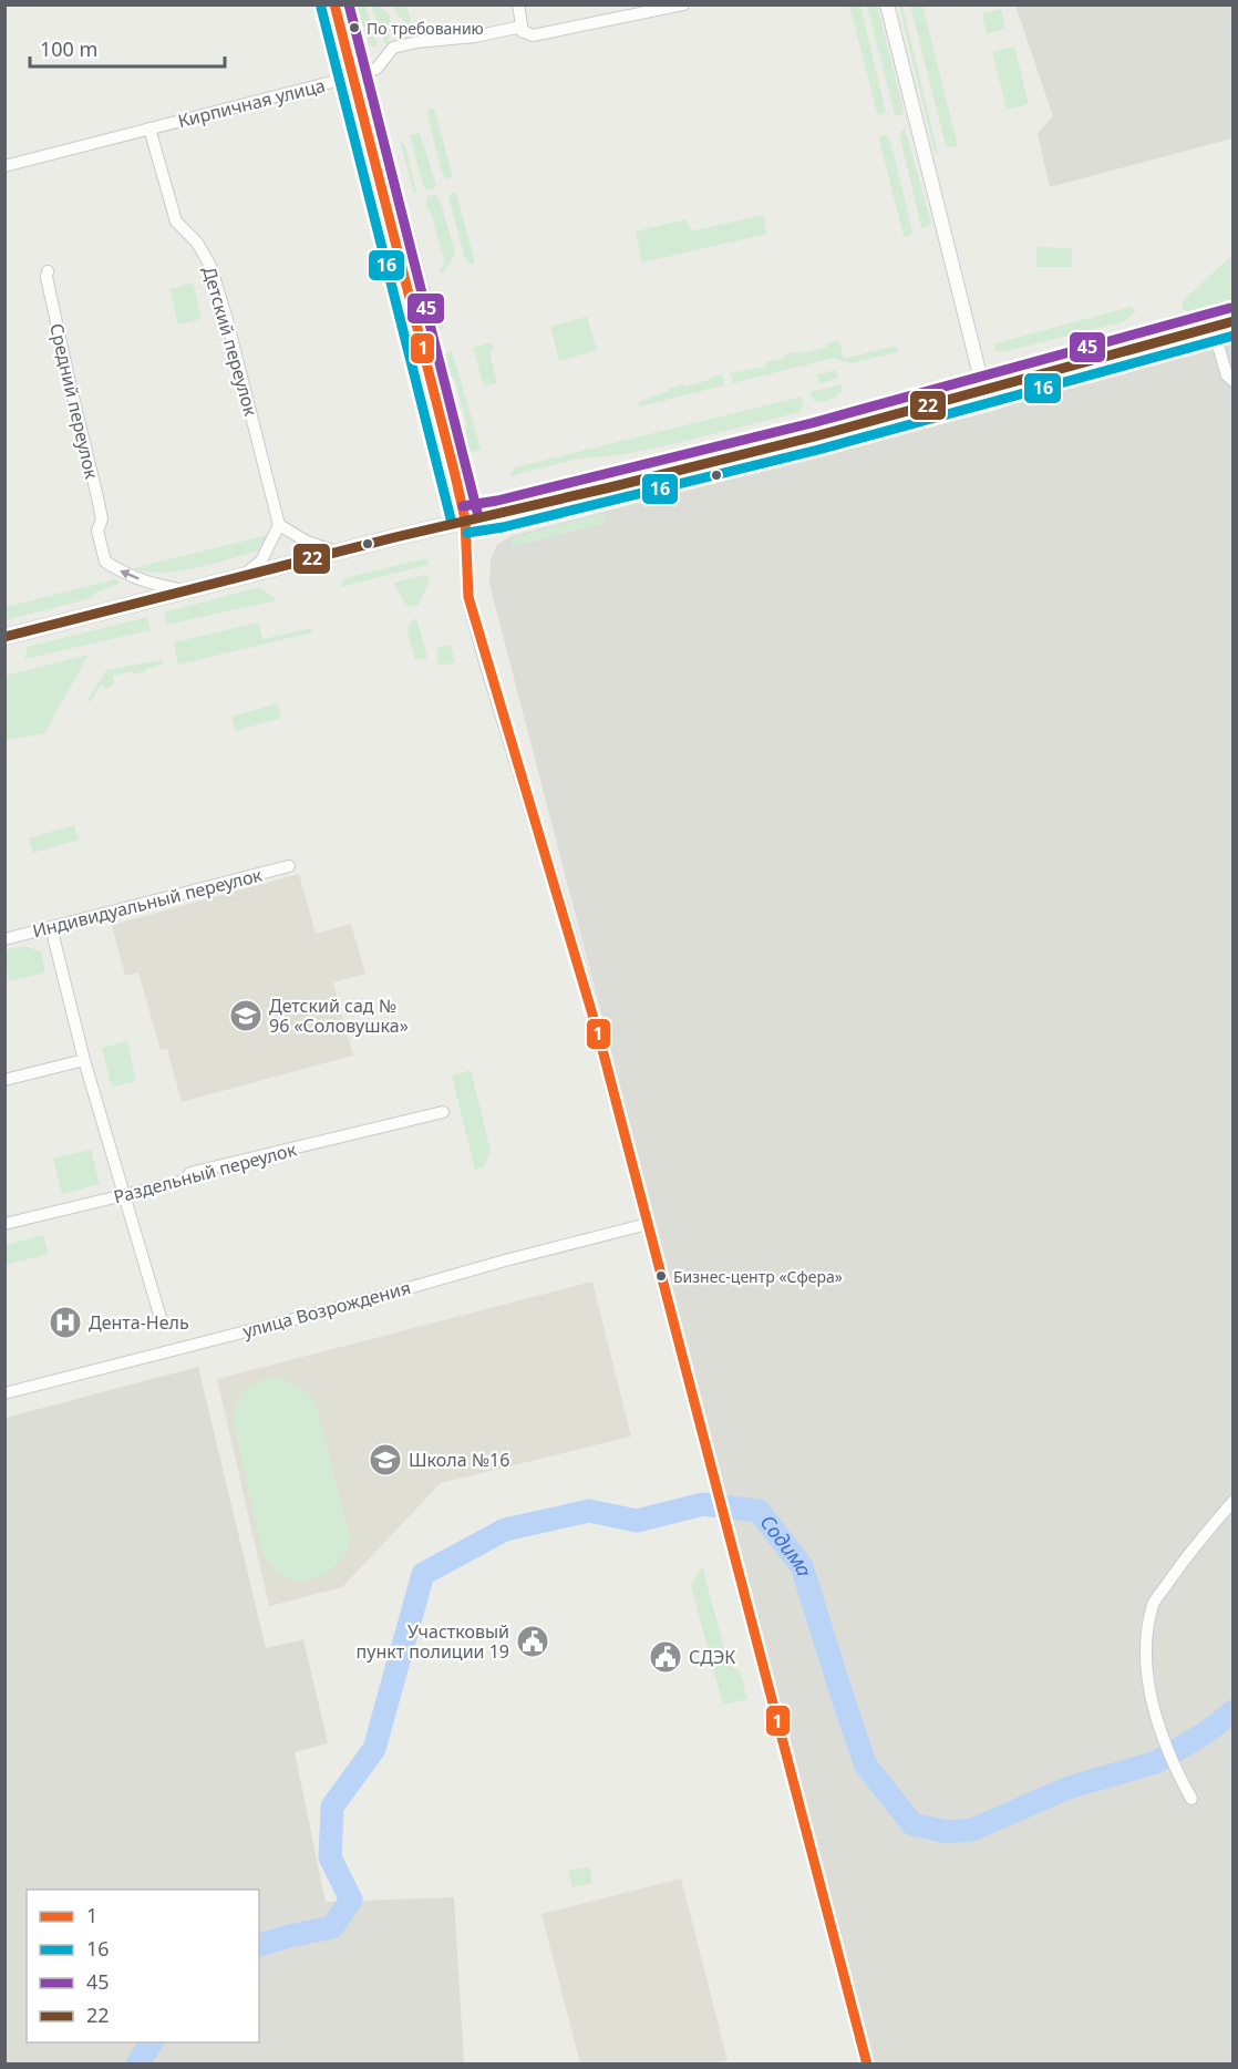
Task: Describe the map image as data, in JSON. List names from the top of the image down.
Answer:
{
  "streets": {
    "street": [
      "Кирпичная улица",
      "Детский переулок",
      "Средний переулок",
      "Индивидуальный переулок",
      "Раздельный переулок",
      "улица Возрождения"
    ]
  },
  "crossings": [
    ["Кирпичная улица", "Детский переулок"]
  ],
  "one_way": ["Средний переулок"],
  "water": ["Содима"],
  "places": {
    "other": ["По требованию", "Бизнес-центр «Сфера»"],
    "school or university": ["Детский сад № 96 «Соловушка»", "Школа №16"],
    "hospital": ["Дента-Нель"],
    "public building": ["Участковый пункт полиции 19", "СДЭК"]
  },
  "lines": [
    "transit line 1",
    "transit line 45",
    "transit line 16",
    "transit line 22"
  ],
  "legend": [
    "1",
    "16",
    "45",
    "22"
  ],
  "scale_bar": "100 m"
}
